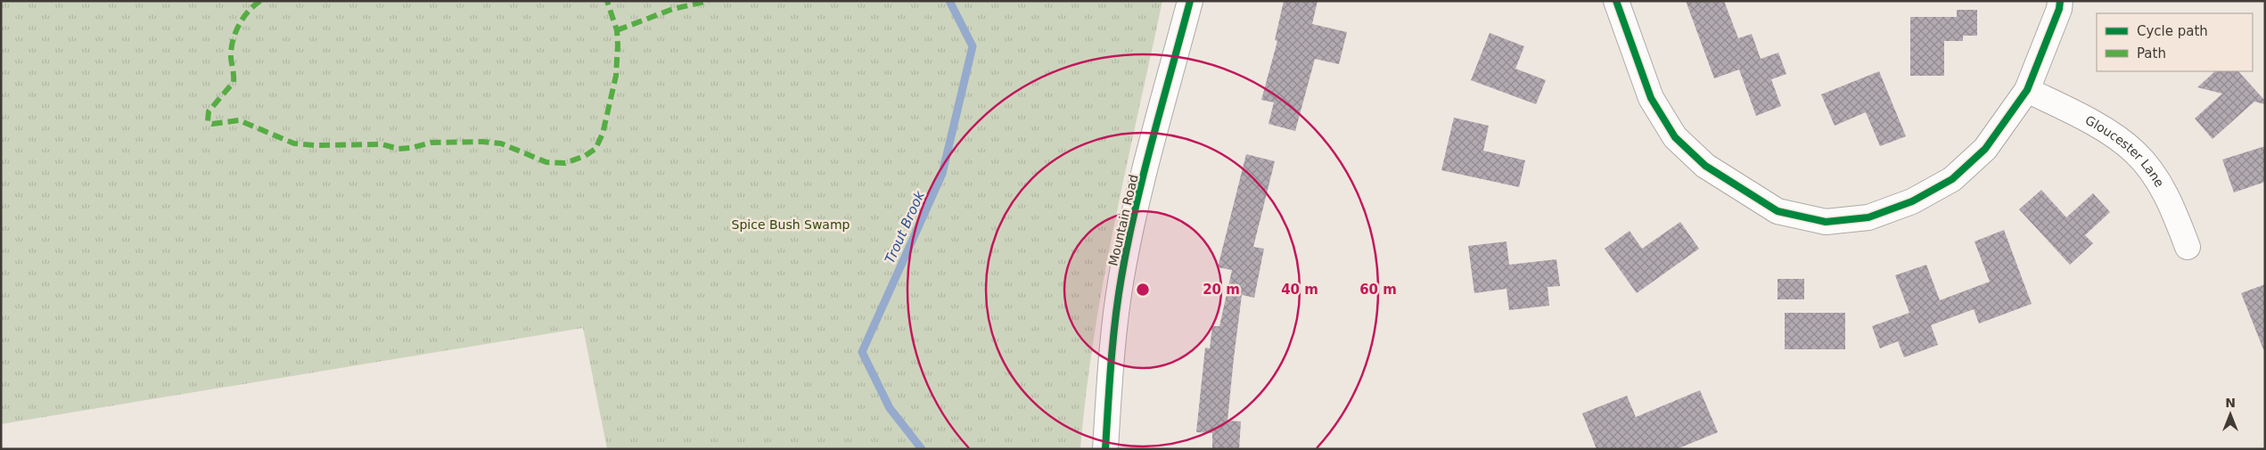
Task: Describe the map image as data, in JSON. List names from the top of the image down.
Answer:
{
  "streets": {
    "street": ["Gloucester Lane", "Mountain Road"]
  },
  "water": ["Trout Brook"],
  "parks": ["Spice Bush Swamp"],
  "legend": ["Cycle path", "Path"],
  "north": "top",
  "rings": ["20 m", "40 m", "60 m"]
}
